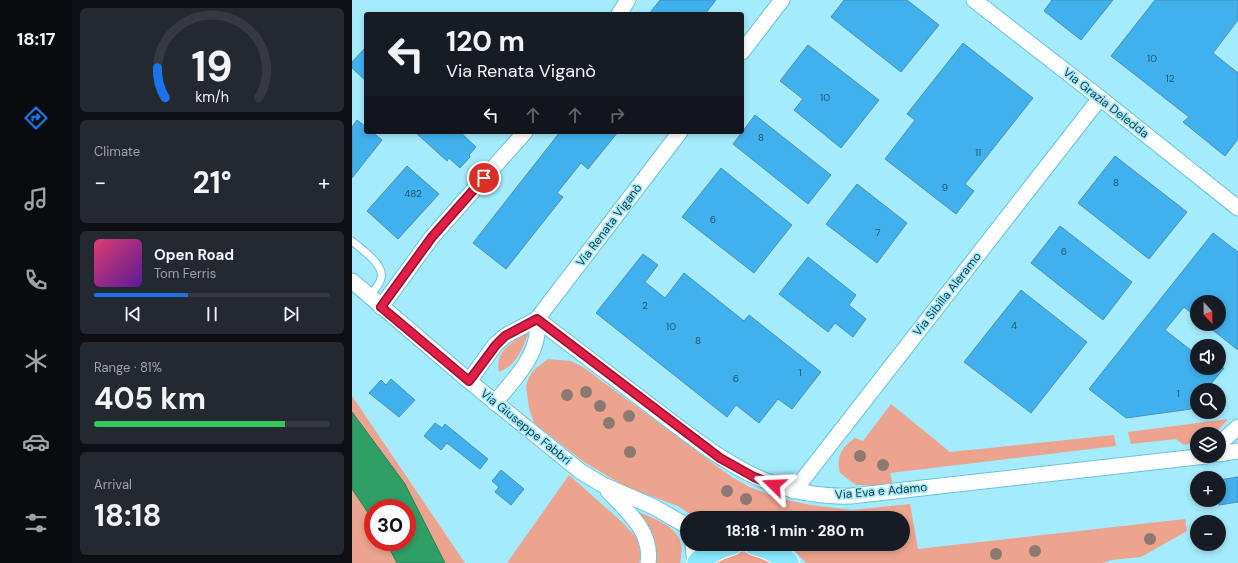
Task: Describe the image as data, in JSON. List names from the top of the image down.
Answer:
{
  "streets": {
    "street": [
      "Via Grazia Deledda",
      "Via Renata Viganò",
      "Via Sibilla Aleramo",
      "Via Giuseppe Fabbri",
      "Via Eva e Adamo"
    ]
  },
  "crossings": [
    ["Via Grazia Deledda", "Via Sibilla Aleramo"],
    ["Via Renata Viganò", "Via Giuseppe Fabbri"],
    ["Via Renata Viganò", "Via Eva e Adamo"],
    ["Via Sibilla Aleramo", "Via Eva e Adamo"]
  ],
  "house_numbers": [
    "10",
    "12",
    "10",
    "8",
    "11",
    "8",
    "9",
    "482",
    "6",
    "7",
    "6",
    "2",
    "4",
    "10",
    "8",
    "1",
    "6",
    "1"
  ],
  "north": "bottom",
  "page": {
    "tabs": "18:17",
    "turn": ["120 m", "Via Renata Viganò"],
    "tile": [
      "Climate",
      ["Range · 81%", "405 km"],
      ["Arrival", "18:18"]
    ],
    "heat": ["−", "21°", "+"],
    "song": ["Open Road", "Tom Ferris"],
    "map_buttons": ["+", "−"],
    "limit": "30",
    "trip": "18:18 · 1 min · 280 m",
    "gauge": ["19", "km/h"]
  }
}
